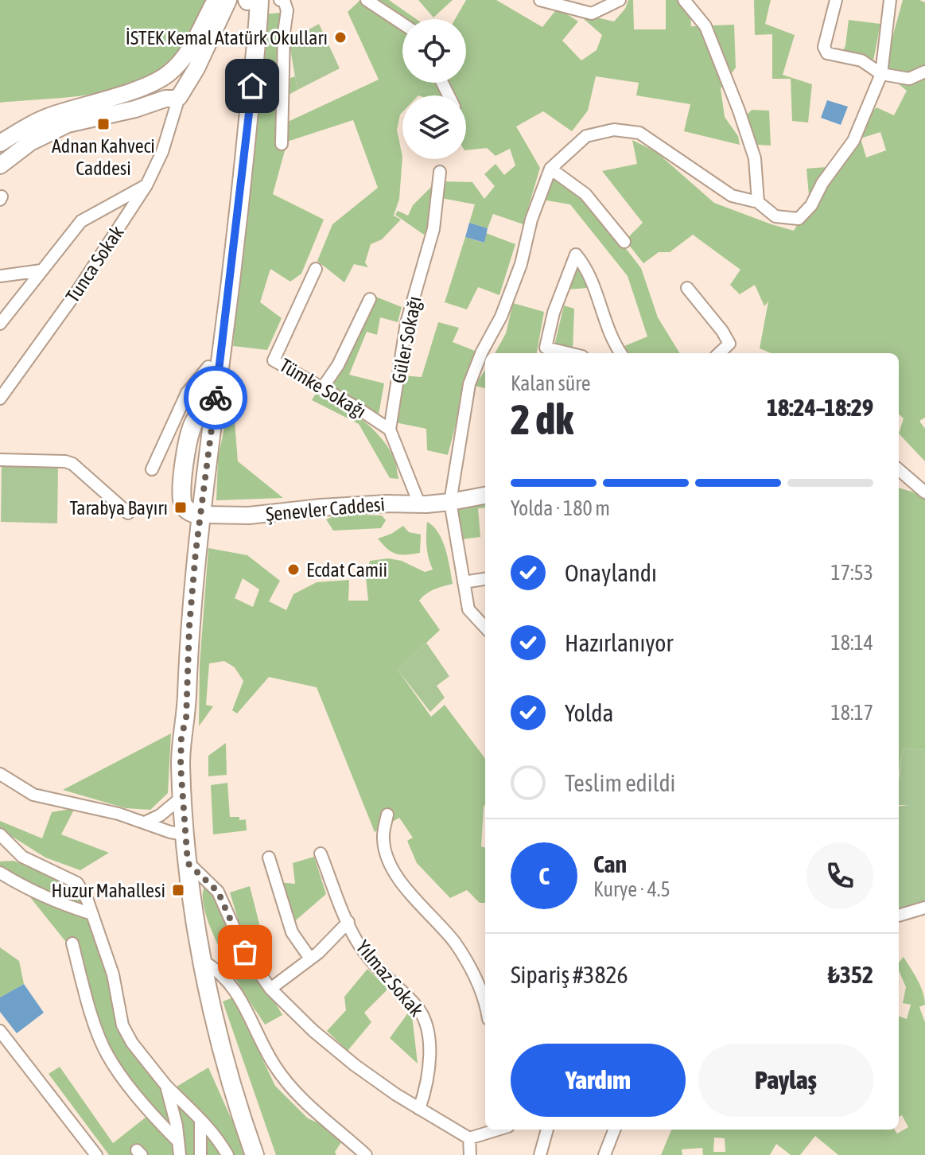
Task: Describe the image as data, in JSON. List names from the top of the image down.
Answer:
{
  "streets": {
    "main road": ["Şenevler Caddesi"],
    "street": [
      "Tunca Sokak",
      "Güler Sokağı",
      "Tümke Sokağı",
      "Yılmaz Sokak"
    ]
  },
  "crossings": [
    ["Güler Sokağı", "Tümke Sokağı"]
  ],
  "places": {
    "other": ["İSTEK Kemal Atatürk Okulları", "Ecdat Camii"],
    "transit": ["Adnan Kahveci Caddesi", "Tarabya Bayırı", "Huzur Mahallesi"]
  },
  "page": {
    "heading": ["2 dk", "Kalan süre", "18:24–18:29"],
    "panel": [
      "Can",
      "Kurye · 4.5",
      "Sipariş #3826",
      "₺352"
    ],
    "bar": "Yolda · 180 m",
    "list": [
      ["Onaylandı", "17:53"],
      ["Hazırlanıyor", "18:14"],
      ["Yolda", "18:17"],
      "Teslim edildi"
    ],
    "round": "C",
    "buttons": ["Yardım", "Paylaş"]
  }
}
